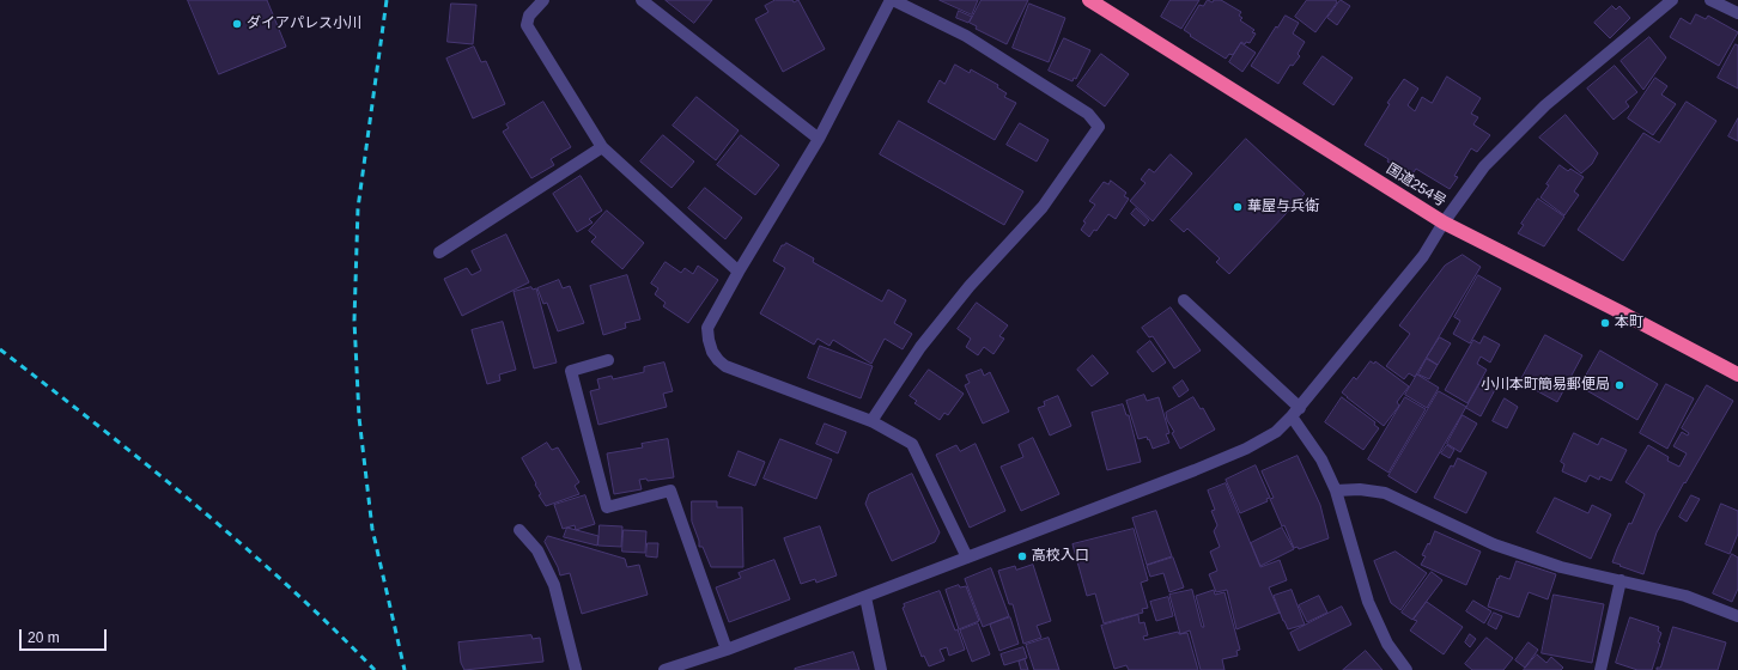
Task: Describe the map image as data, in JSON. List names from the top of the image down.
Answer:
{
  "streets": {
    "highway": ["国道254号"]
  },
  "places": [
    "ダイアパレス小川",
    "華屋与兵衛",
    "本町",
    "小川本町簡易郵便局",
    "高校入口"
  ],
  "scale_bar": "20 m"
}
